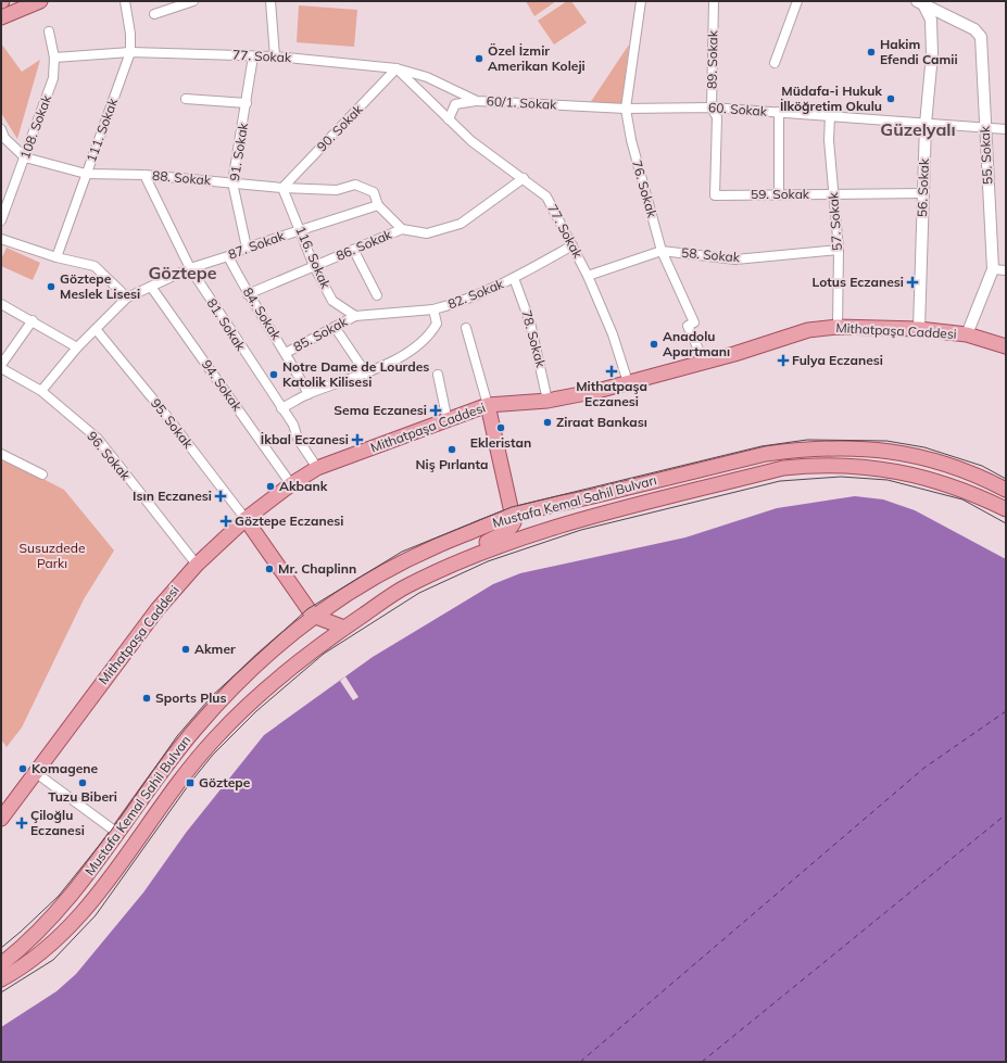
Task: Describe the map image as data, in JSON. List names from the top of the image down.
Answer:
{
  "streets": {
    "main road": ["Mithatpaşa Caddesi", "Mustafa Kemal Sahil Bulvarı"],
    "street": [
      "77. Sokak",
      "89. Sokak",
      "60/1. Sokak",
      "60. Sokak",
      "108. Sokak",
      "90. Sokak",
      "111. Sokak",
      "91. Sokak",
      "55. Sokak",
      "88. Sokak",
      "56. Sokak",
      "76. Sokak",
      "59. Sokak",
      "57. Sokak",
      "87. Sokak",
      "86. Sokak",
      "58. Sokak",
      "116. Sokak",
      "82. Sokak",
      "84. Sokak",
      "81. Sokak",
      "85. Sokak",
      "78. Sokak",
      "94. Sokak",
      "95. Sokak",
      "96. Sokak"
    ]
  },
  "crossings": [
    ["77. Sokak", "60/1. Sokak"],
    ["77. Sokak", "108. Sokak"],
    ["77. Sokak", "90. Sokak"],
    ["77. Sokak", "111. Sokak"],
    ["77. Sokak", "91. Sokak"],
    ["77. Sokak", "86. Sokak"],
    ["77. Sokak", "58. Sokak"],
    ["77. Sokak", "82. Sokak"],
    ["77. Sokak", "Mithatpaşa Caddesi"],
    ["89. Sokak", "60. Sokak"],
    ["89. Sokak", "59. Sokak"],
    ["60/1. Sokak", "60. Sokak"],
    ["60/1. Sokak", "90. Sokak"],
    ["60/1. Sokak", "76. Sokak"],
    ["60. Sokak", "55. Sokak"],
    ["60. Sokak", "56. Sokak"],
    ["60. Sokak", "76. Sokak"],
    ["60. Sokak", "57. Sokak"],
    ["108. Sokak", "88. Sokak"],
    ["90. Sokak", "88. Sokak"],
    ["90. Sokak", "116. Sokak"],
    ["111. Sokak", "88. Sokak"],
    ["91. Sokak", "88. Sokak"],
    ["91. Sokak", "87. Sokak"],
    ["55. Sokak", "56. Sokak"],
    ["55. Sokak", "Mithatpaşa Caddesi"],
    ["88. Sokak", "87. Sokak"],
    ["88. Sokak", "116. Sokak"],
    ["88. Sokak", "81. Sokak"],
    ["56. Sokak", "59. Sokak"],
    ["56. Sokak", "Mithatpaşa Caddesi"],
    ["76. Sokak", "58. Sokak"],
    ["76. Sokak", "Mithatpaşa Caddesi"],
    ["59. Sokak", "57. Sokak"],
    ["57. Sokak", "58. Sokak"],
    ["57. Sokak", "Mithatpaşa Caddesi"],
    ["87. Sokak", "116. Sokak"],
    ["87. Sokak", "84. Sokak"],
    ["87. Sokak", "81. Sokak"],
    ["87. Sokak", "94. Sokak"],
    ["87. Sokak", "95. Sokak"],
    ["87. Sokak", "96. Sokak"],
    ["86. Sokak", "116. Sokak"],
    ["86. Sokak", "84. Sokak"],
    ["116. Sokak", "85. Sokak"],
    ["82. Sokak", "84. Sokak"],
    ["82. Sokak", "81. Sokak"],
    ["82. Sokak", "78. Sokak"],
    ["84. Sokak", "85. Sokak"],
    ["81. Sokak", "Mithatpaşa Caddesi"],
    ["Mithatpaşa Caddesi", "78. Sokak"],
    ["Mithatpaşa Caddesi", "94. Sokak"],
    ["Mithatpaşa Caddesi", "95. Sokak"],
    ["Mithatpaşa Caddesi", "96. Sokak"]
  ],
  "districts": ["Güzelyalı", "Göztepe"],
  "parks": ["Susuzdede Parkı"],
  "places": {
    "other": [
      "Hakim Efendi Camii",
      "Özel İzmir Amerikan Koleji",
      "Müdafa-i Hukuk İlköğretim Okulu",
      "Göztepe Meslek Lisesi",
      "Anadolu Apartmanı",
      "Notre Dame de Lourdes Katolik Kilisesi",
      "Ziraat Bankası",
      "Ekleristan",
      "Niş Pırlanta",
      "Akbank",
      "Mr. Chaplinn",
      "Akmer",
      "Sports Plus",
      "Komagene",
      "Tuzu Biberi"
    ],
    "health": [
      "Lotus Eczanesi",
      "Fulya Eczanesi",
      "Mithatpaşa Eczanesi",
      "Sema Eczanesi",
      "İkbal Eczanesi",
      "Isın Eczanesi",
      "Göztepe Eczanesi",
      "Çiloğlu Eczanesi"
    ],
    "transit": ["Göztepe"]
  }
}
